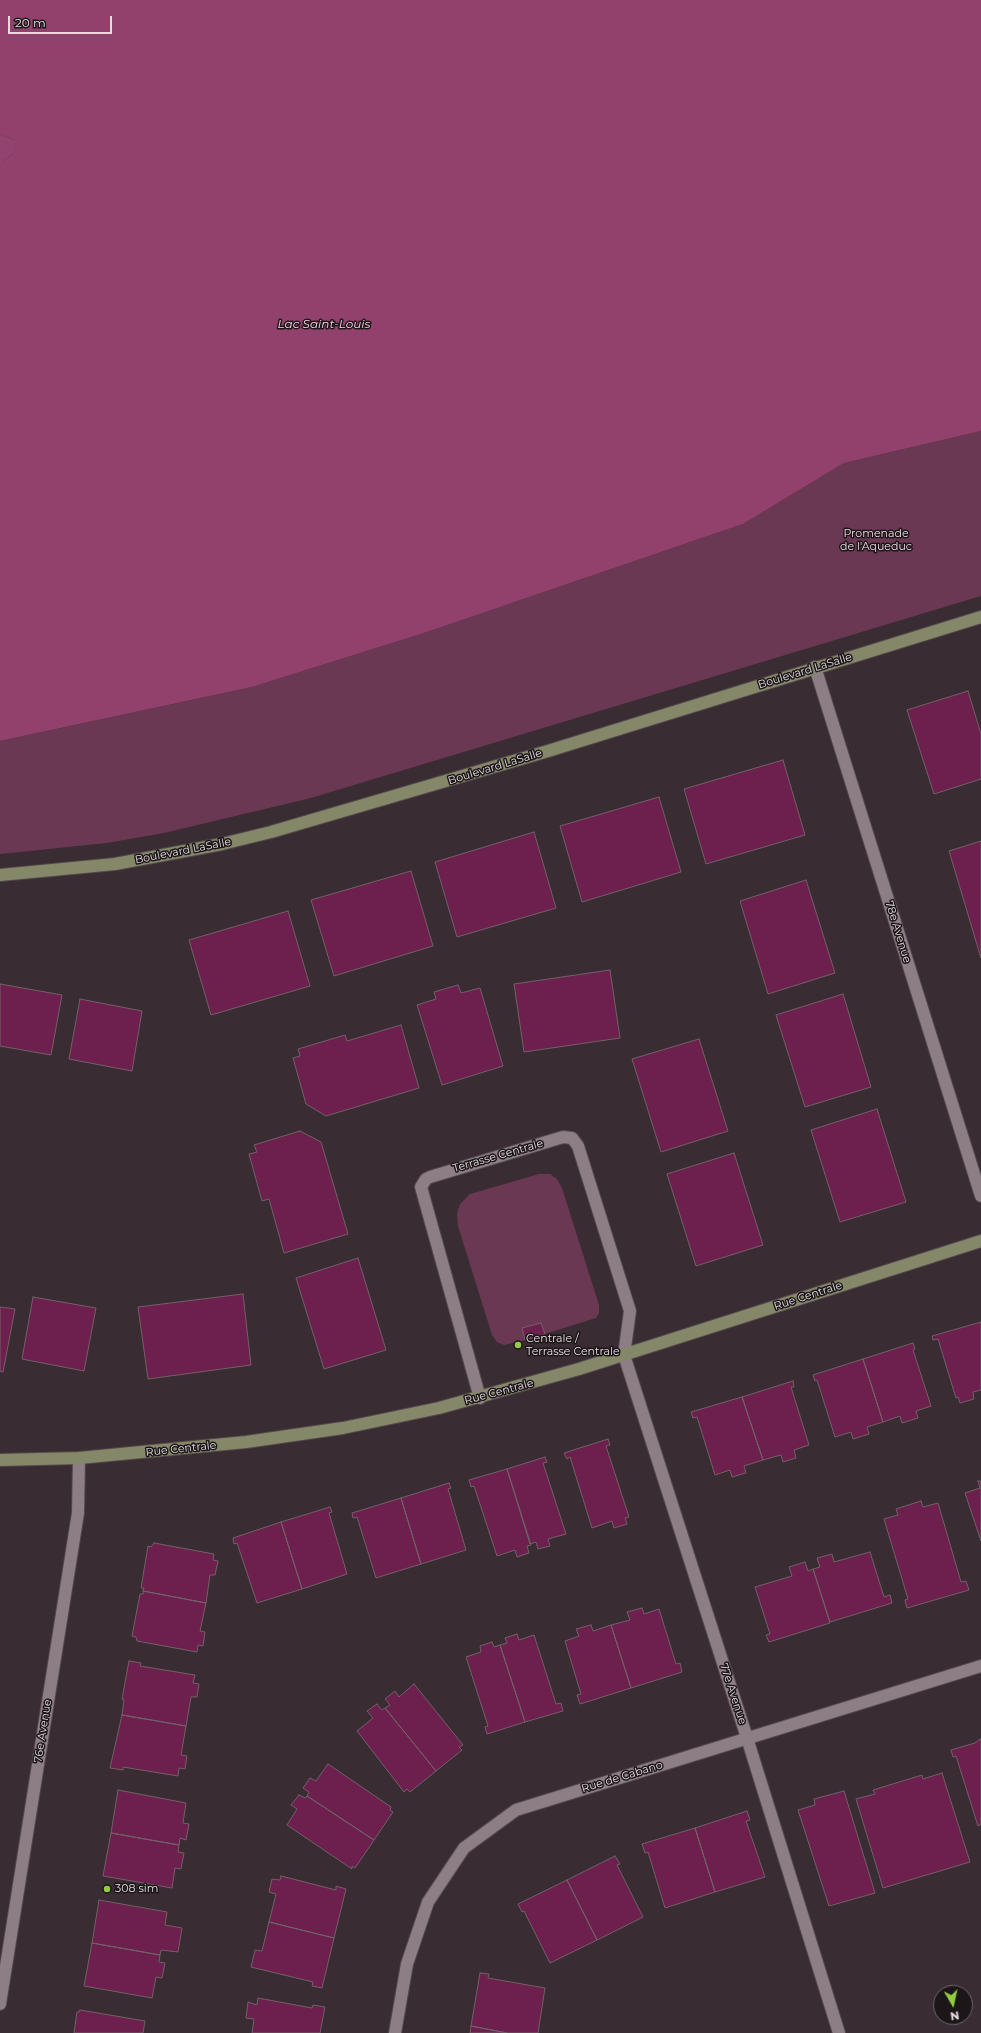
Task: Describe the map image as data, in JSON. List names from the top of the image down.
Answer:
{
  "streets": {
    "street": [
      "Boulevard LaSalle",
      "78e Avenue",
      "Terrasse Centrale",
      "Rue Centrale",
      "77e Avenue",
      "76e Avenue",
      "Rue de Cabano"
    ]
  },
  "crossings": [
    ["Boulevard LaSalle", "78e Avenue"],
    ["Terrasse Centrale", "Rue Centrale"],
    ["Terrasse Centrale", "77e Avenue"],
    ["Rue Centrale", "77e Avenue"],
    ["Rue Centrale", "76e Avenue"],
    ["77e Avenue", "Rue de Cabano"]
  ],
  "water": ["Lac Saint-Louis"],
  "parks": ["Promenade de l'Aqueduc"],
  "places": ["Centrale / Terrasse Centrale", "308 sim"],
  "scale_bar": "20 m",
  "north": "bottom"
}
